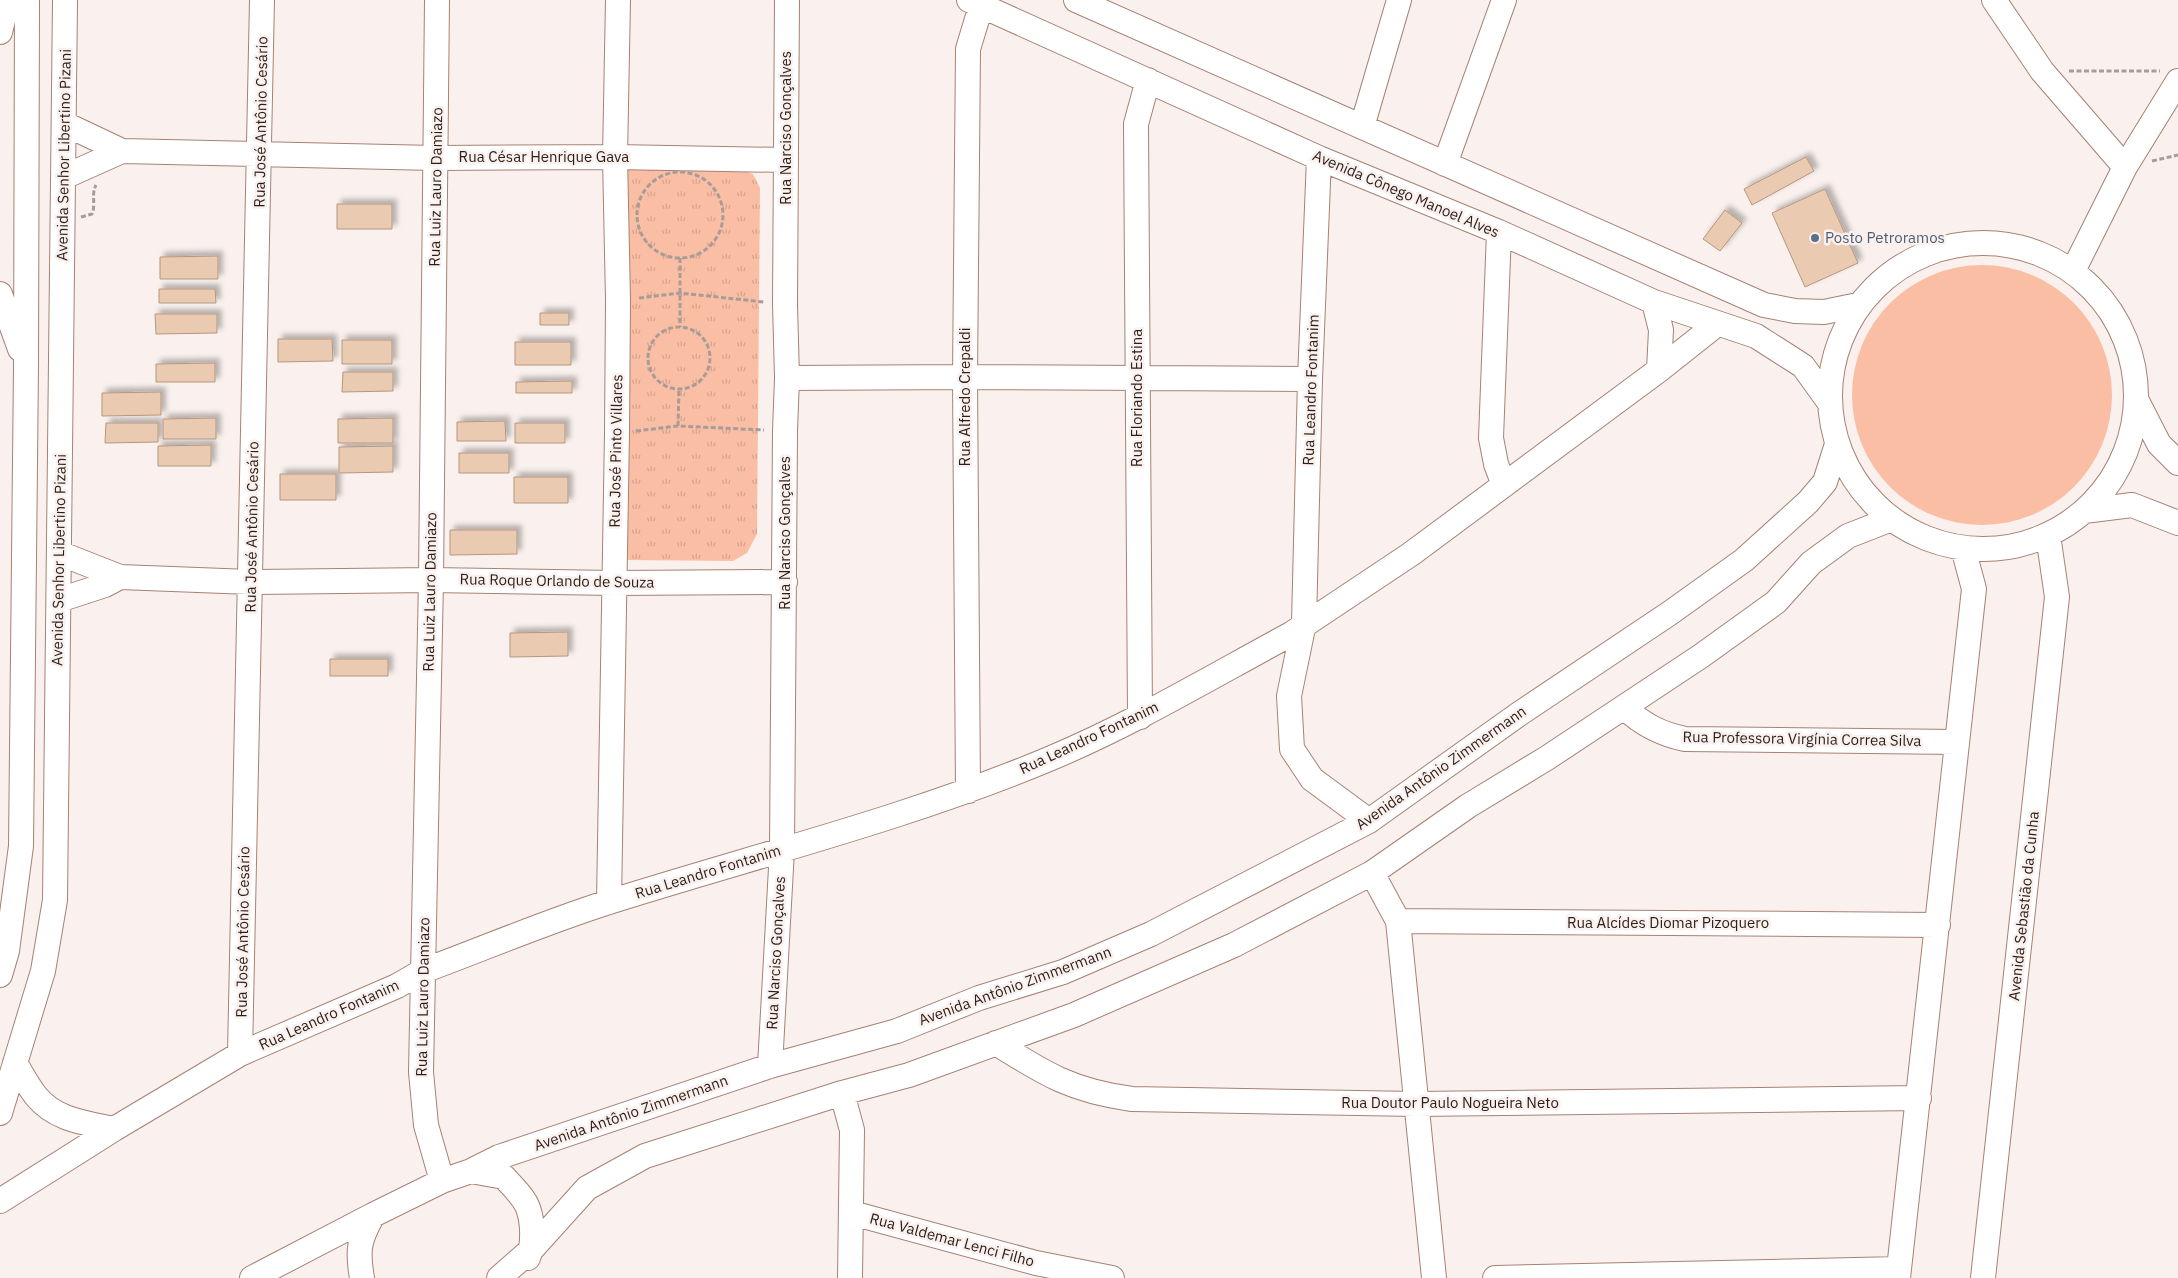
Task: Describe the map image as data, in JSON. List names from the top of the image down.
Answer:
{
  "streets": {
    "street": [
      "Rua José Antônio Cesário",
      "Rua Narciso Gonçalves",
      "Avenida Senhor Libertino Pizani",
      "Rua César Henrique Gava",
      "Rua Luiz Lauro Damiazo",
      "Avenida Cônego Manoel Alves",
      "Rua Leandro Fontanim",
      "Rua Alfredo Crepaldi",
      "Rua Floriando Estina",
      "Rua José Pinto Villares",
      "Rua Roque Orlando de Souza",
      "Rua Professora Virgínia Correa Silva",
      "Avenida Antônio Zimmermann",
      "Avenida Sebastião da Cunha",
      "Rua Alcídes Diomar Pizoquero",
      "Rua Doutor Paulo Nogueira Neto",
      "Rua Valdemar Lenci Filho"
    ]
  },
  "crossings": [
    ["Rua José Antônio Cesário", "Rua César Henrique Gava"],
    ["Rua José Antônio Cesário", "Rua Leandro Fontanim"],
    ["Rua José Antônio Cesário", "Rua Roque Orlando de Souza"],
    ["Rua Narciso Gonçalves", "Rua César Henrique Gava"],
    ["Rua Narciso Gonçalves", "Rua Leandro Fontanim"],
    ["Rua Narciso Gonçalves", "Rua Roque Orlando de Souza"],
    ["Rua Narciso Gonçalves", "Avenida Antônio Zimmermann"],
    ["Avenida Senhor Libertino Pizani", "Rua César Henrique Gava"],
    ["Avenida Senhor Libertino Pizani", "Rua Roque Orlando de Souza"],
    ["Rua César Henrique Gava", "Rua Luiz Lauro Damiazo"],
    ["Rua César Henrique Gava", "Rua José Pinto Villares"],
    ["Rua Luiz Lauro Damiazo", "Rua Leandro Fontanim"],
    ["Rua Luiz Lauro Damiazo", "Rua Roque Orlando de Souza"],
    ["Rua Luiz Lauro Damiazo", "Avenida Antônio Zimmermann"],
    ["Avenida Cônego Manoel Alves", "Rua Leandro Fontanim"],
    ["Avenida Cônego Manoel Alves", "Rua Alfredo Crepaldi"],
    ["Avenida Cônego Manoel Alves", "Rua Floriando Estina"],
    ["Rua Leandro Fontanim", "Rua Alfredo Crepaldi"],
    ["Rua Leandro Fontanim", "Rua Floriando Estina"],
    ["Rua Leandro Fontanim", "Rua José Pinto Villares"],
    ["Rua Leandro Fontanim", "Avenida Antônio Zimmermann"],
    ["Rua José Pinto Villares", "Rua Roque Orlando de Souza"]
  ],
  "places": ["Posto Petroramos"]
}
